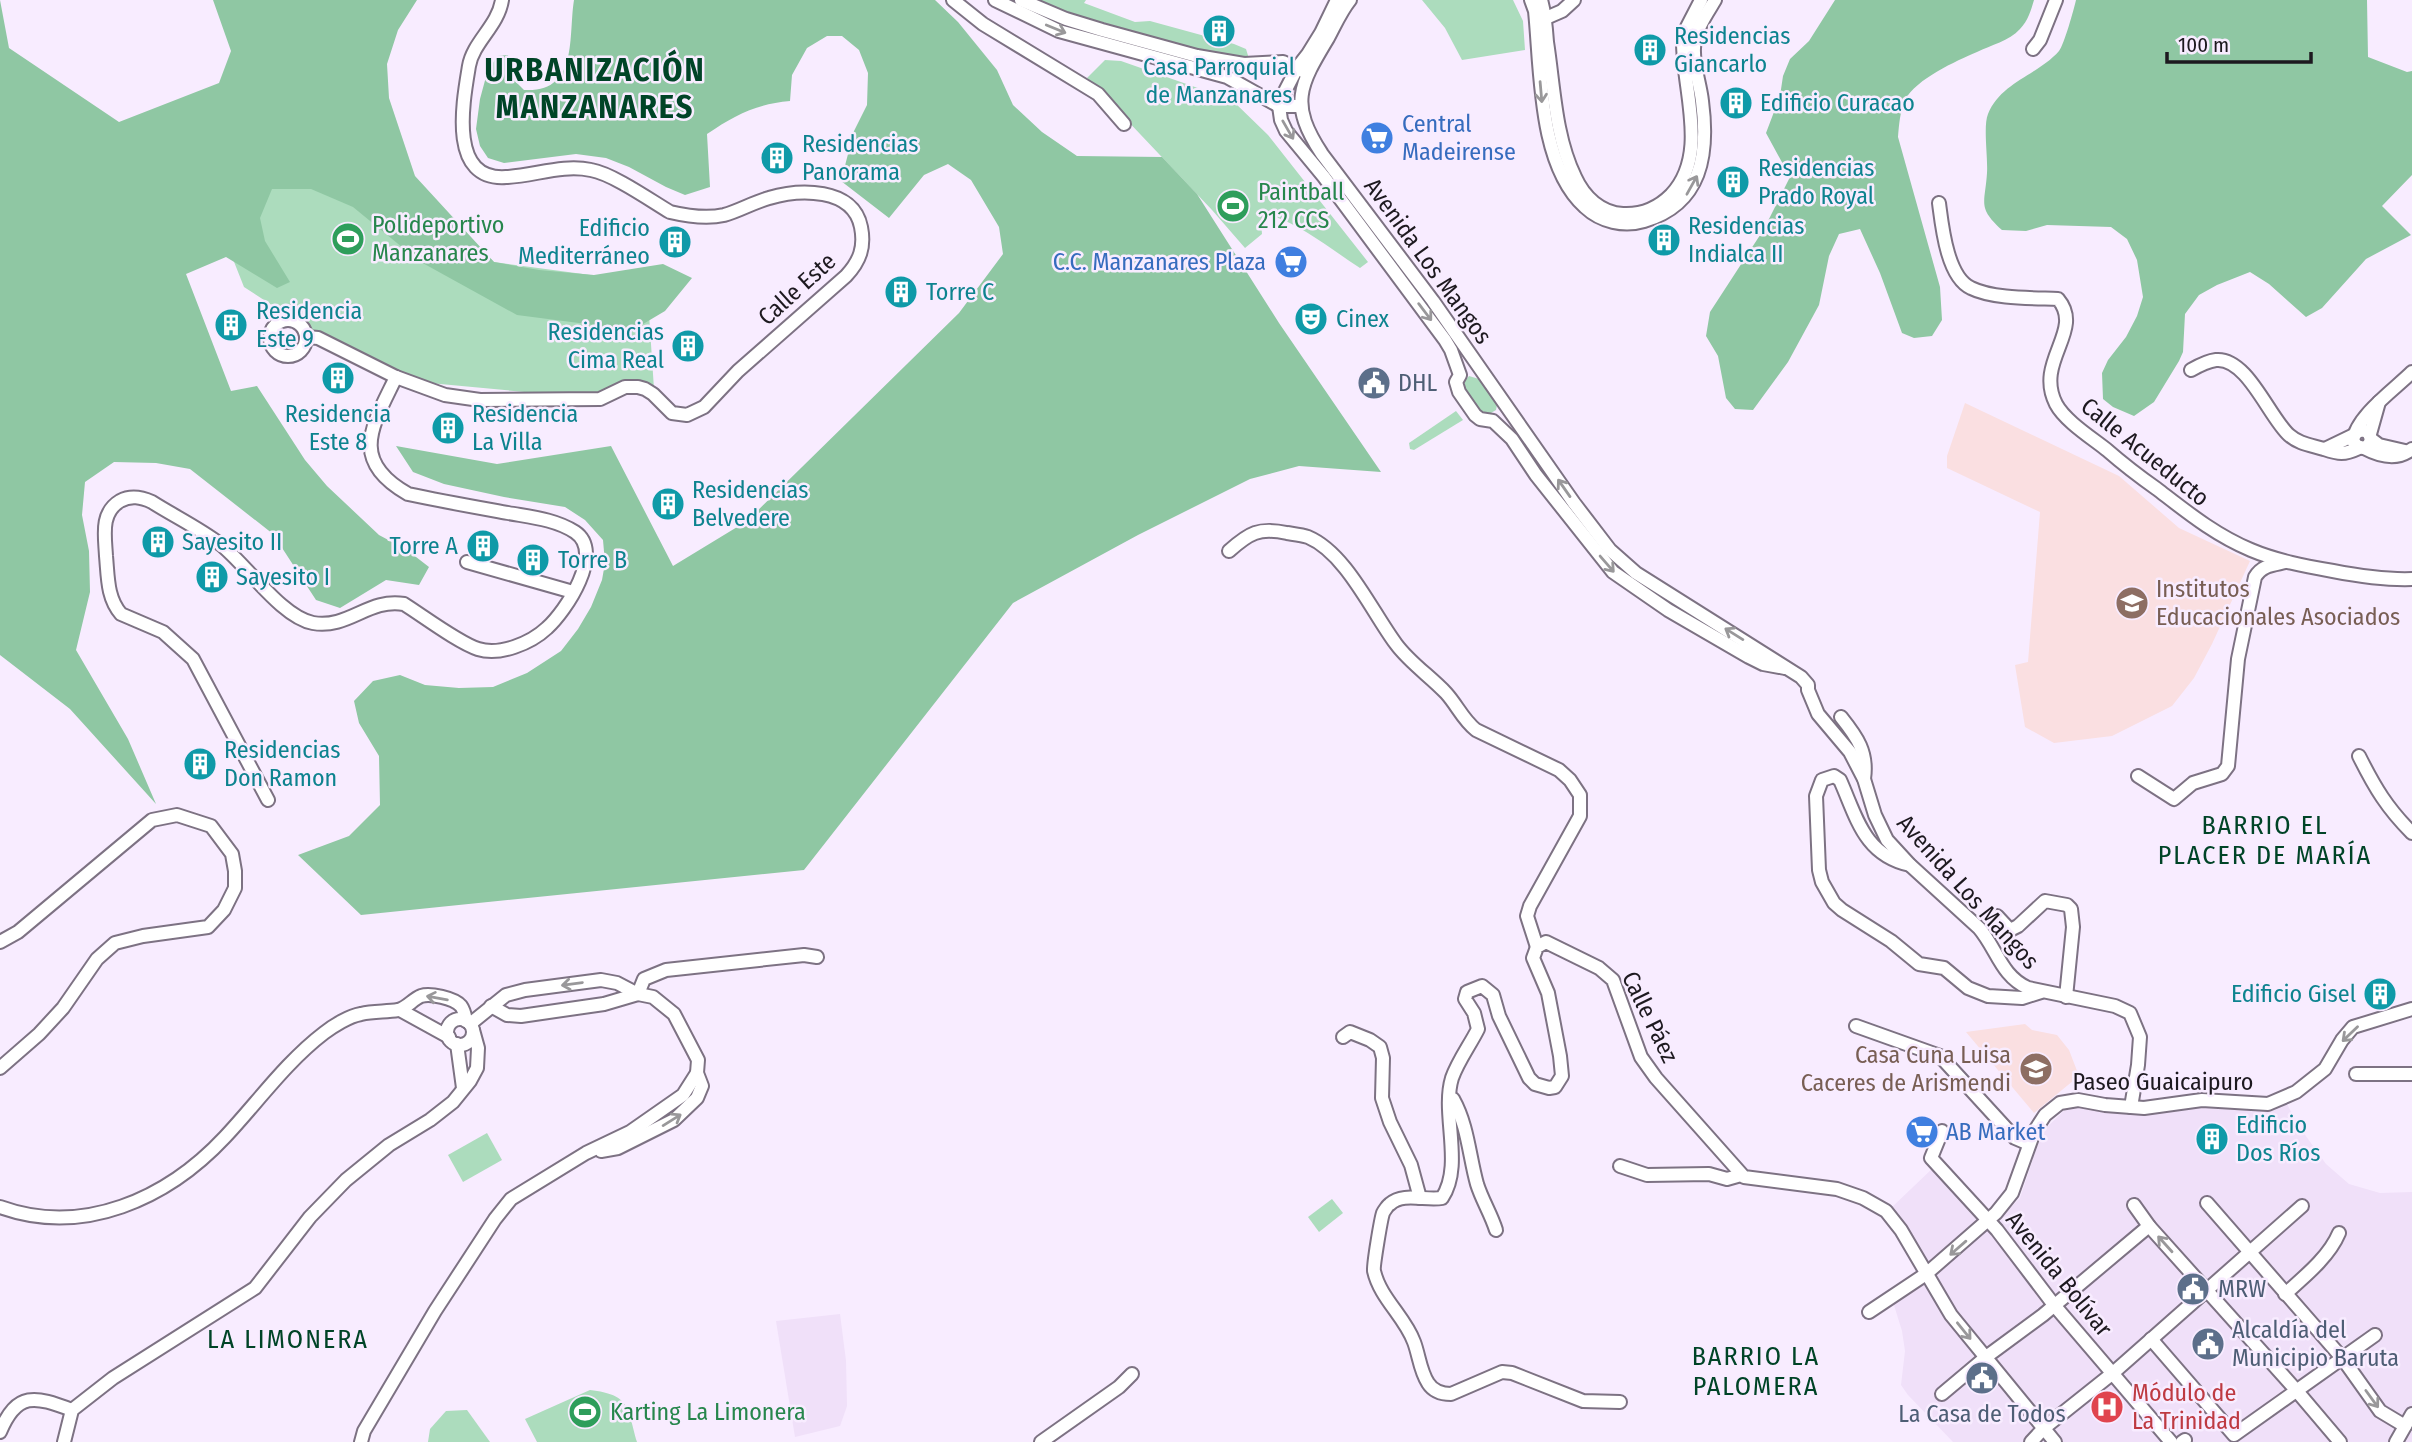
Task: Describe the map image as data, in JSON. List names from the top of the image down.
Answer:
{
  "streets": {
    "street": [
      "Avenida Los Mangos",
      "Calle Este",
      "Calle Acueducto",
      "Calle Páez",
      "Paseo Guaicaipuro",
      "Avenida Bolívar"
    ]
  },
  "crossings": [
    ["Paseo Guaicaipuro", "Avenida Bolívar"]
  ],
  "districts": [
    "URBANIZACIÓN MANZANARES",
    "BARRIO EL PLACER DE MARÍA",
    "LA LIMONERA",
    "BARRIO LA PALOMERA"
  ],
  "places": {
    "building": [
      "Casa Parroquial de Manzanares",
      "Residencias Giancarlo",
      "Edificio Curacao",
      "Residencias Panorama",
      "Residencias Prado Royal",
      "Residencias Indialca II",
      "Edificio Mediterráneo",
      "Torre C",
      "Residencia Este 9",
      "Residencias Cima Real",
      "Residencia Este 8",
      "Residencia La Villa",
      "Residencias Belvedere",
      "Sayesito II",
      "Torre A",
      "Torre B",
      "Sayesito I",
      "Residencias Don Ramon",
      "Edificio Gisel",
      "Edificio Dos Ríos"
    ],
    "supermarket": ["Central Madeirense", "C.C. Manzanares Plaza", "AB Market"],
    "sports": ["Paintball 212 CCS", "Polideportivo Manzanares", "Karting La Limonera"],
    "theatre": ["Cinex"],
    "public building": [
      "DHL",
      "MRW",
      "Alcaldía del Municipio Baruta",
      "La Casa de Todos"
    ],
    "school or university": ["Institutos Educacionales Asociados", "Casa Cuna Luisa Caceres de Arismendi"],
    "hospital": ["Módulo de La Trinidad"]
  },
  "scale_bar": "100 m"
}
